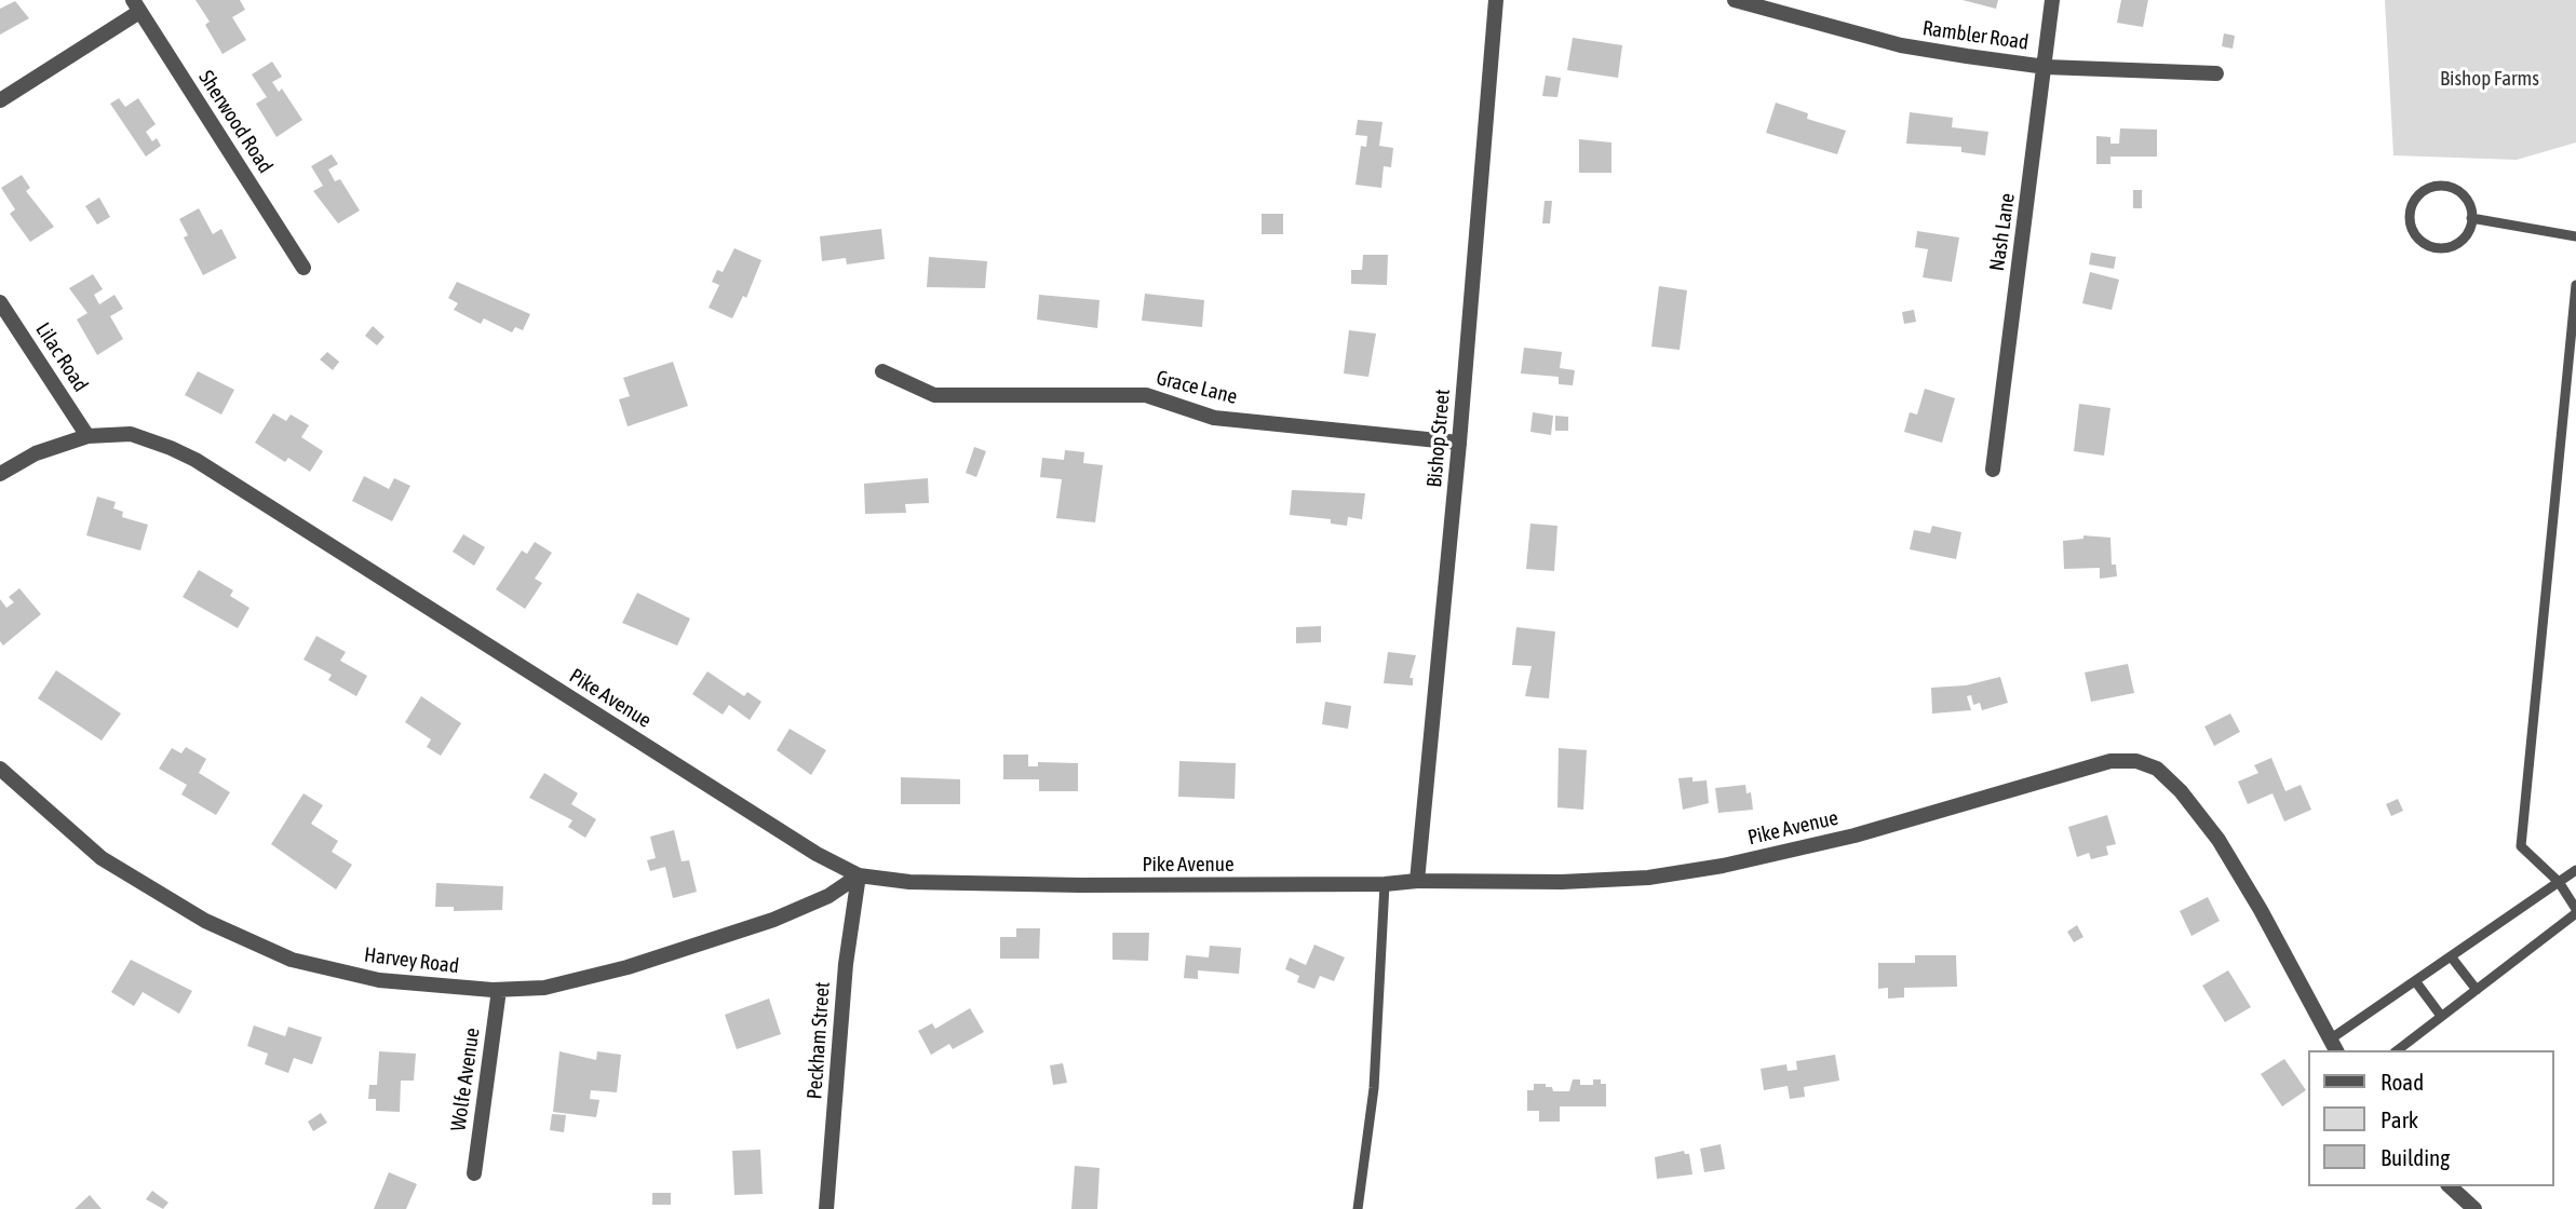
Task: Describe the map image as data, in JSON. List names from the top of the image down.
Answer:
{
  "streets": {
    "street": [
      "Rambler Road",
      "Sherwood Road",
      "Nash Lane",
      "Lilac Road",
      "Grace Lane",
      "Bishop Street",
      "Pike Avenue",
      "Harvey Road",
      "Peckham Street",
      "Wolfe Avenue"
    ]
  },
  "crossings": [
    ["Rambler Road", "Nash Lane"],
    ["Lilac Road", "Pike Avenue"],
    ["Grace Lane", "Bishop Street"],
    ["Bishop Street", "Pike Avenue"],
    ["Pike Avenue", "Harvey Road"],
    ["Pike Avenue", "Peckham Street"],
    ["Harvey Road", "Peckham Street"],
    ["Harvey Road", "Wolfe Avenue"]
  ],
  "parks": ["Bishop Farms"],
  "legend": ["Road", "Park", "Building"]
}
